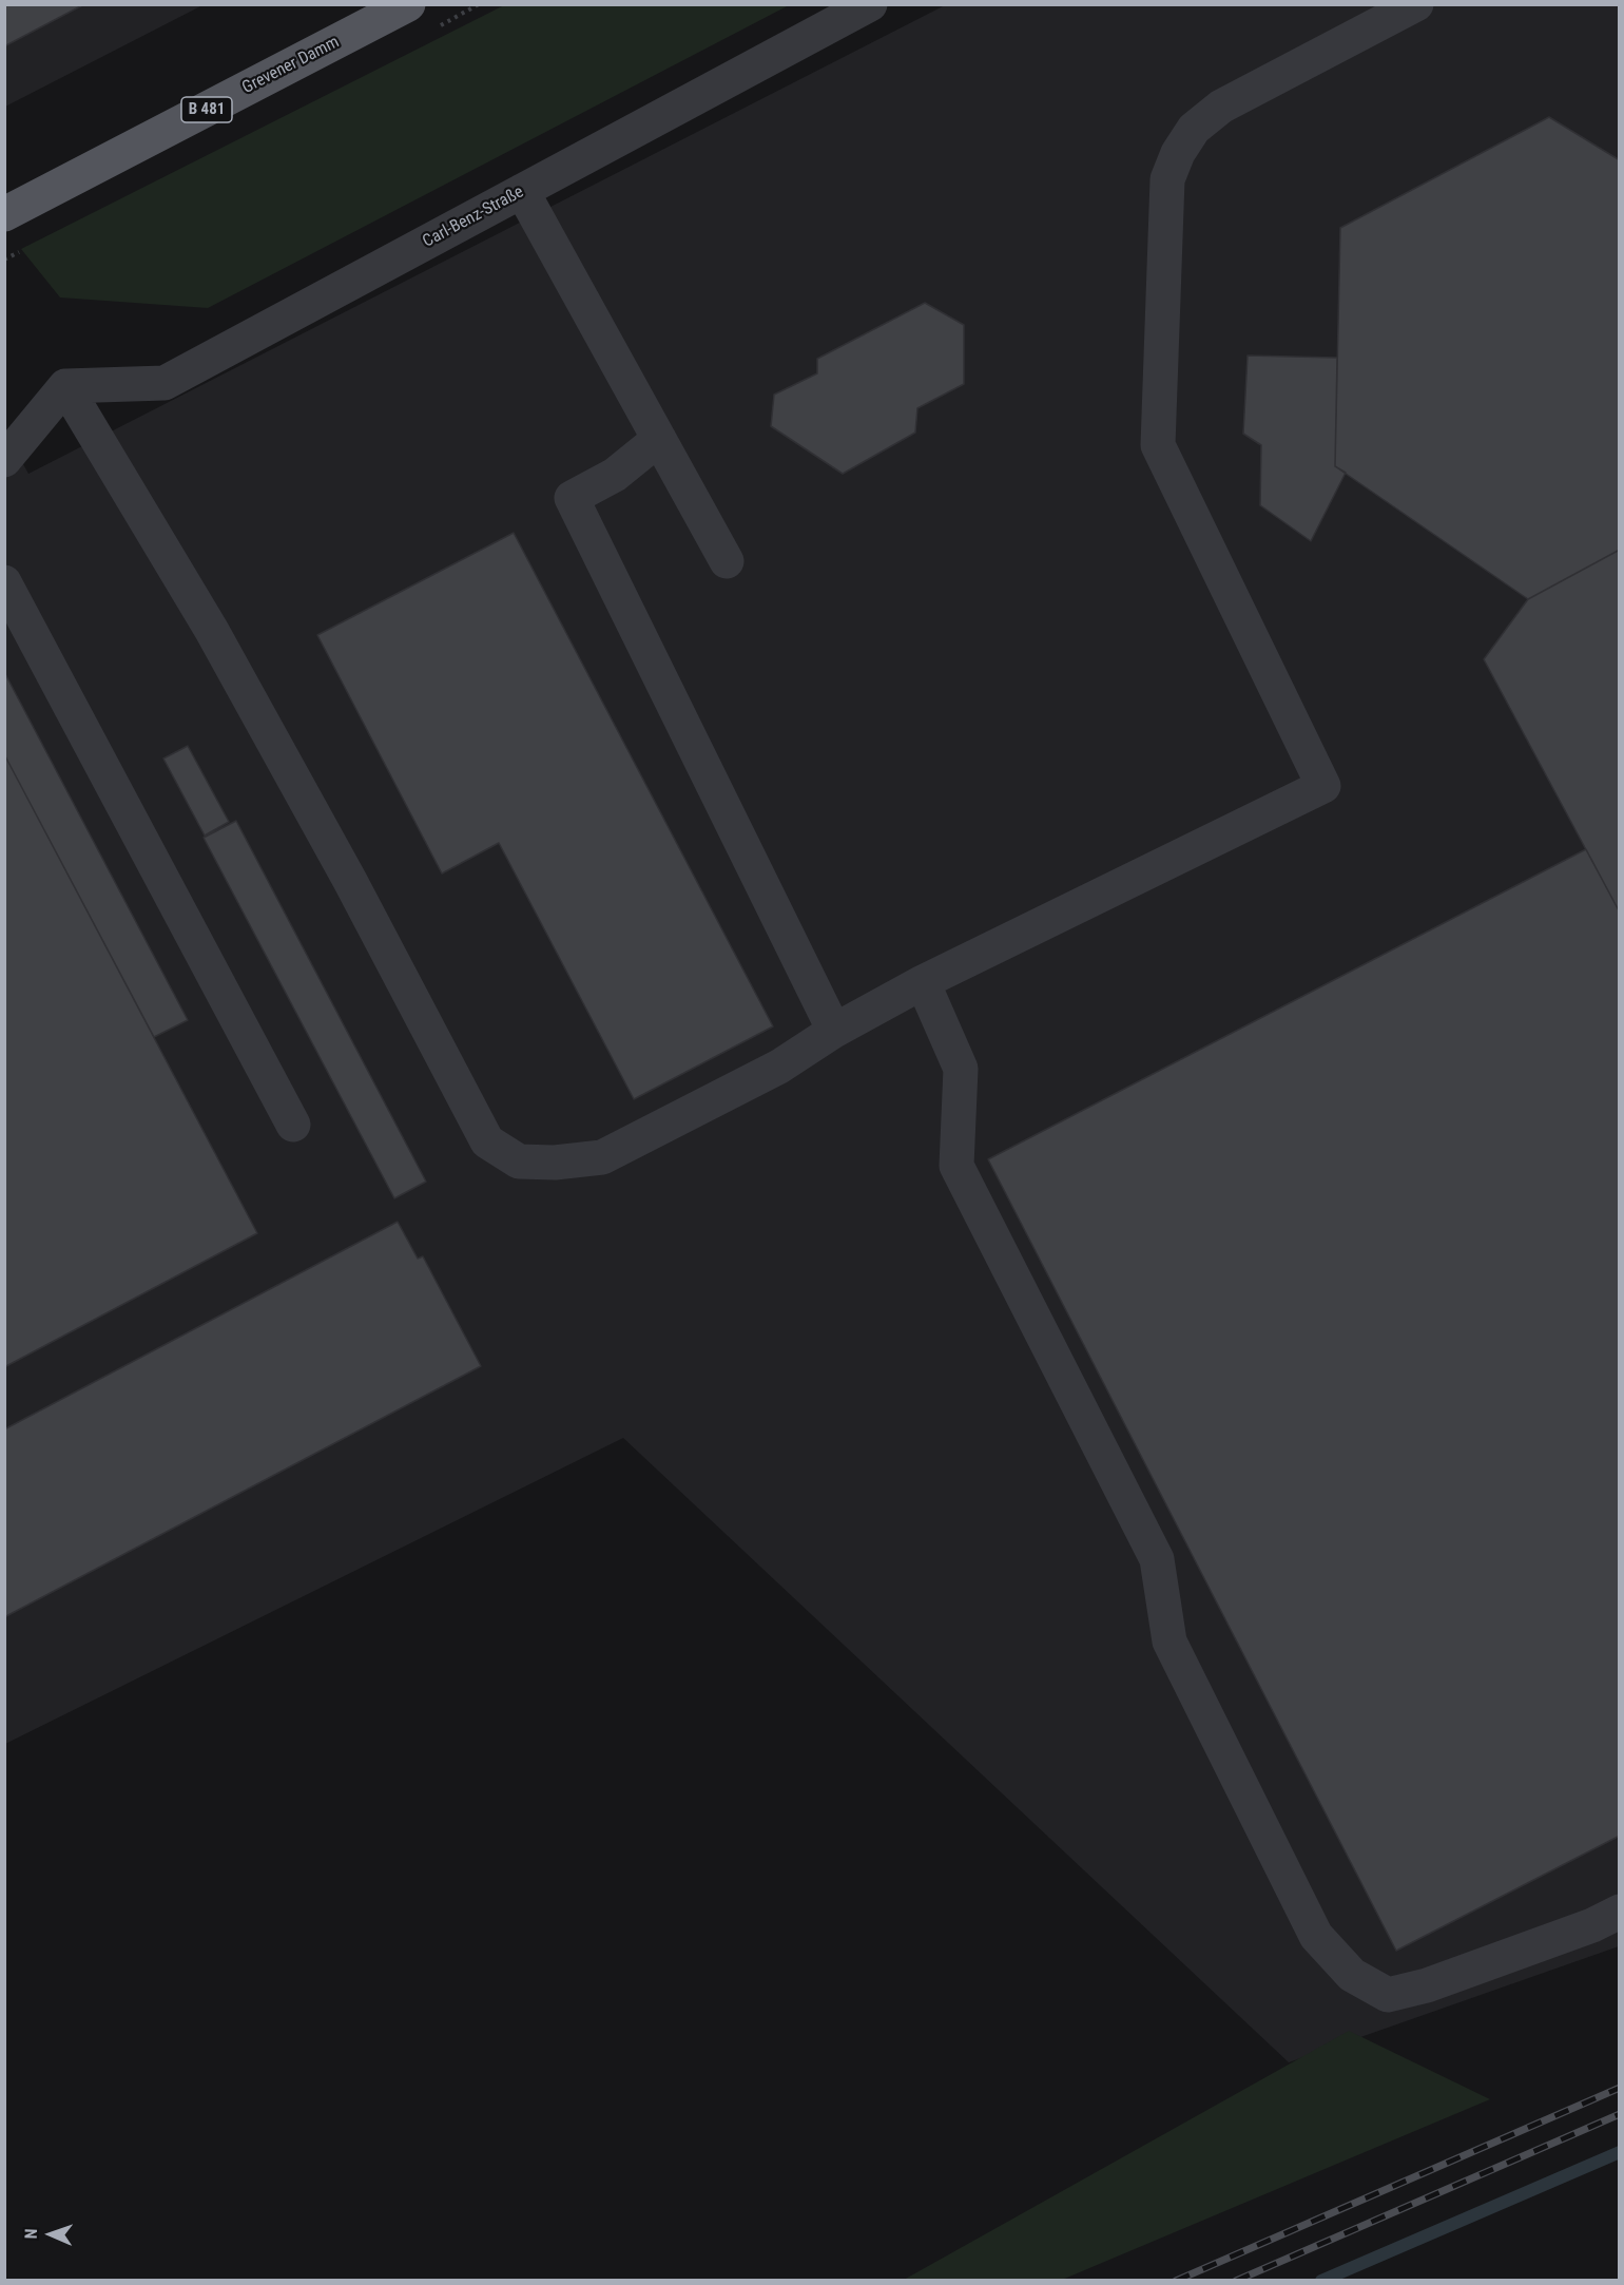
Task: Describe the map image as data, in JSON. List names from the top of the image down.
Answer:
{
  "streets": {
    "main road": ["Grevener Damm", "B 481"],
    "street": ["Carl-Benz-Straße"]
  },
  "north": "left"
}
